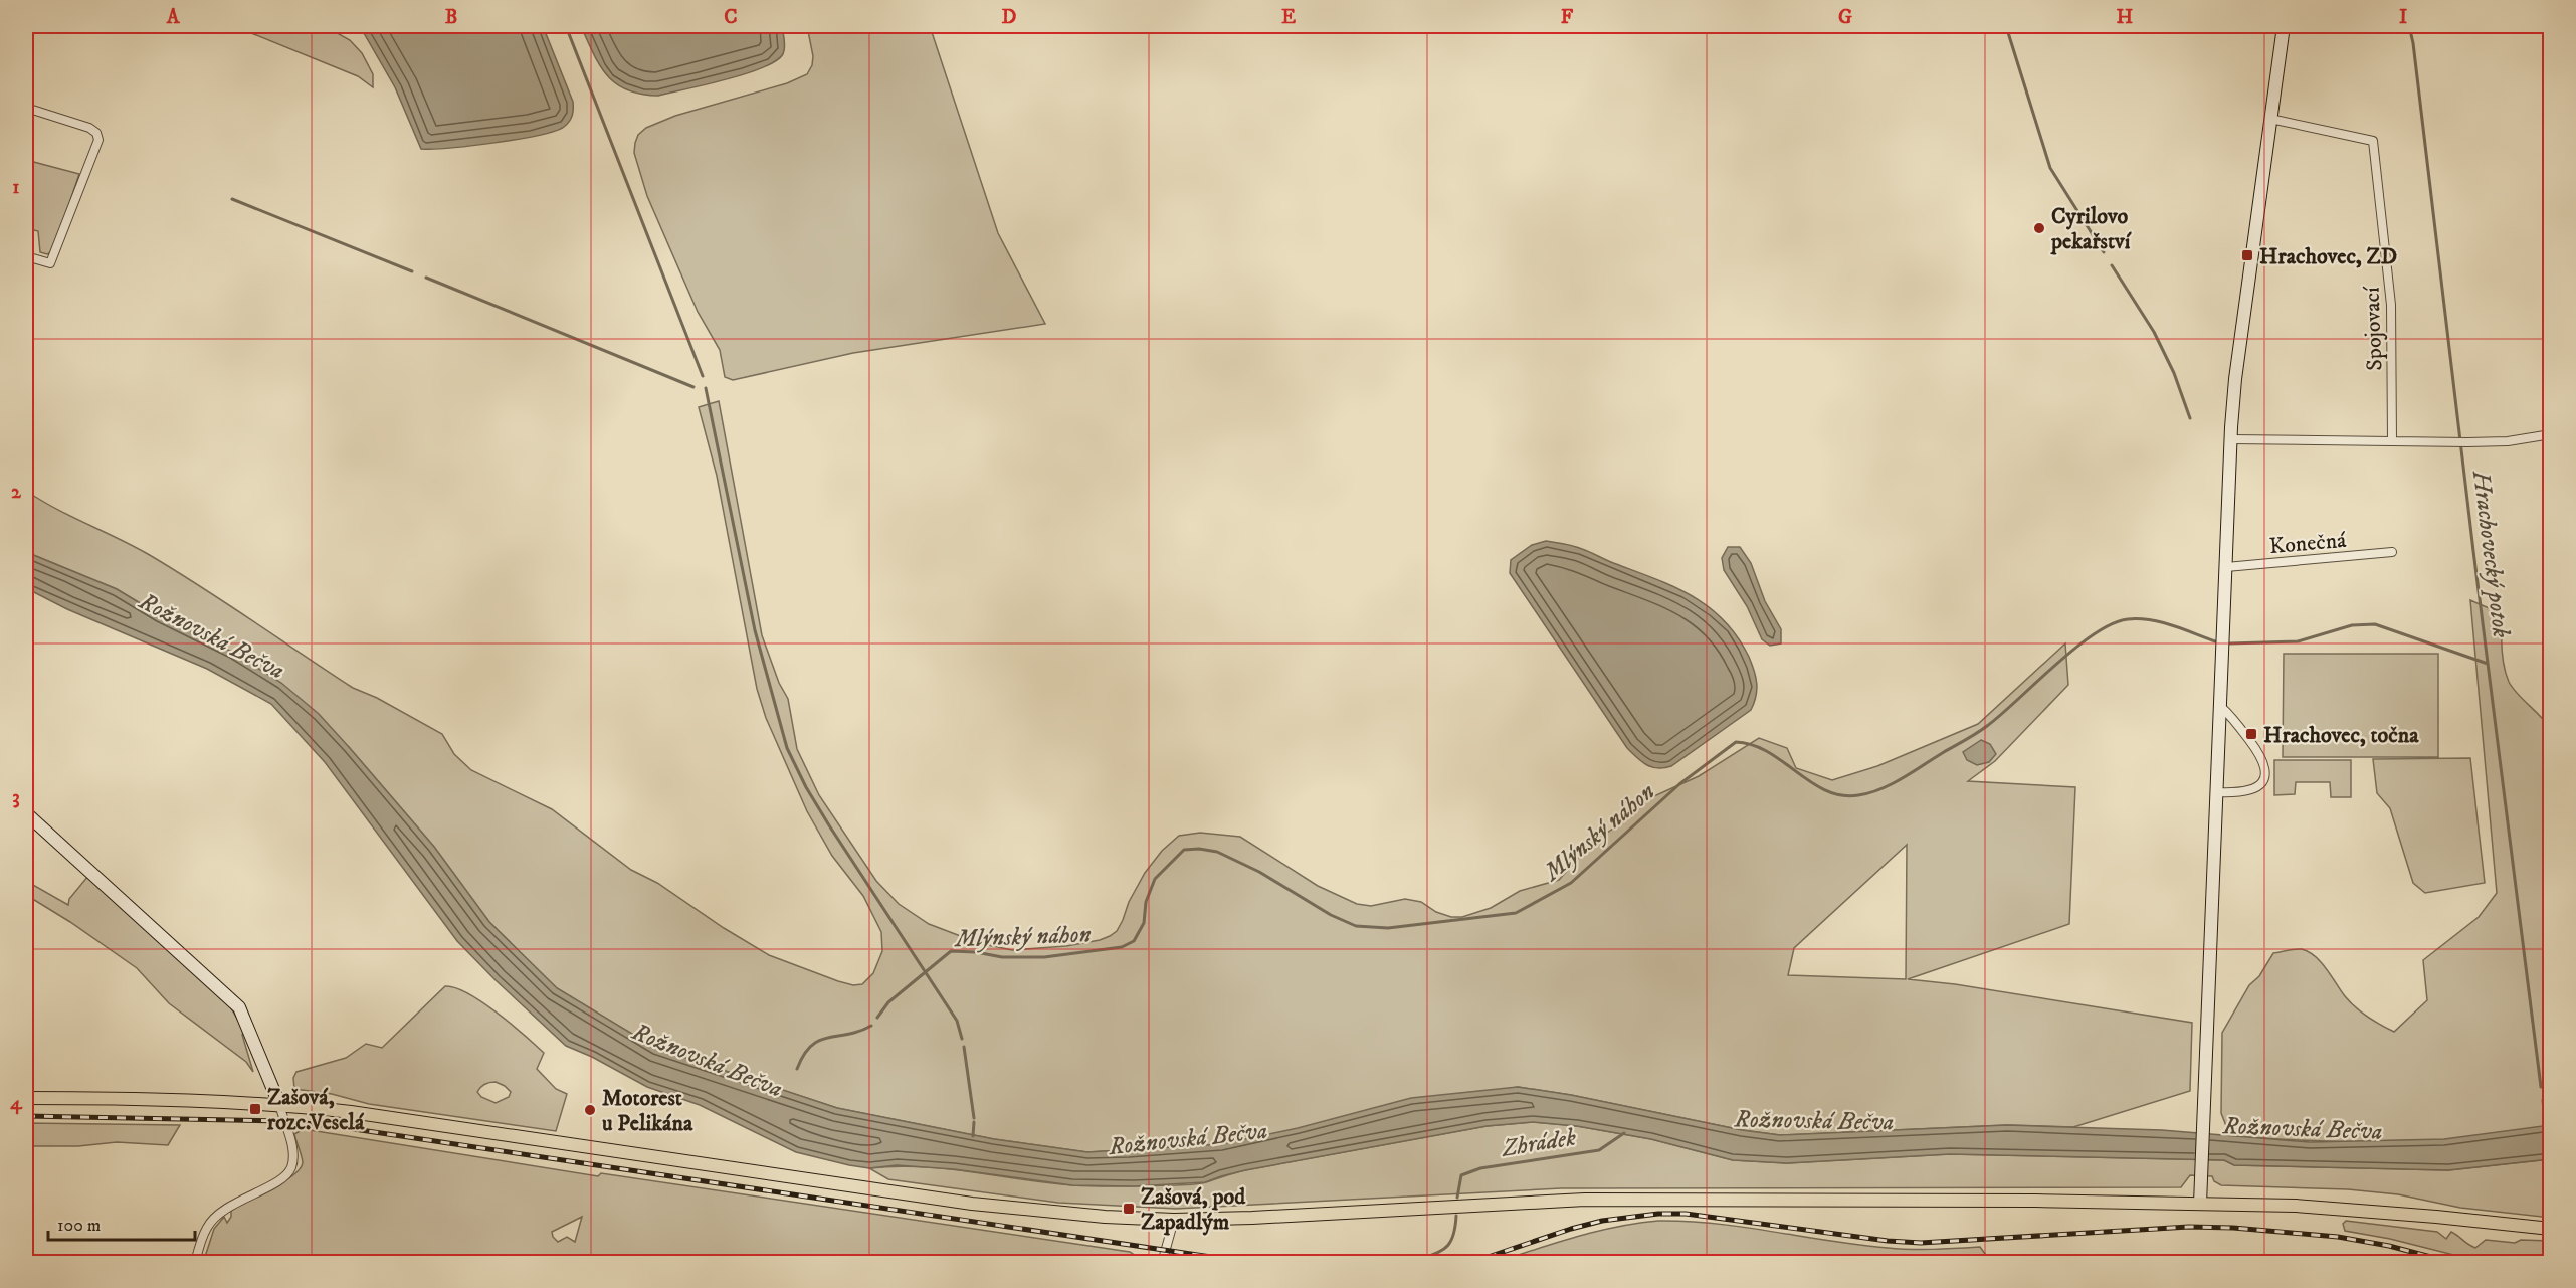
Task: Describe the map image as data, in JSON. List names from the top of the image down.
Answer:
{
  "streets": {
    "street": ["Spojovací", "Konečná"]
  },
  "water": [
    "Hrachovecký potok",
    "Rožnovská Bečva",
    "Mlýnský náhon",
    "Zhrádek"
  ],
  "places": {
    "other": ["Cyrilovo pekařství", "Motorest u Pelikána"],
    "transit": [
      "Hrachovec, ZD",
      "Hrachovec, točna",
      "Zašová, rozc.Veselá",
      "Zašová, pod Zapadlým"
    ]
  },
  "scale_bar": "100 m",
  "grid": {
    "columns": [
      "A",
      "B",
      "C",
      "D",
      "E",
      "F",
      "G",
      "H",
      "I"
    ],
    "rows": [
      "1",
      "2",
      "3",
      "4"
    ]
  }
}
